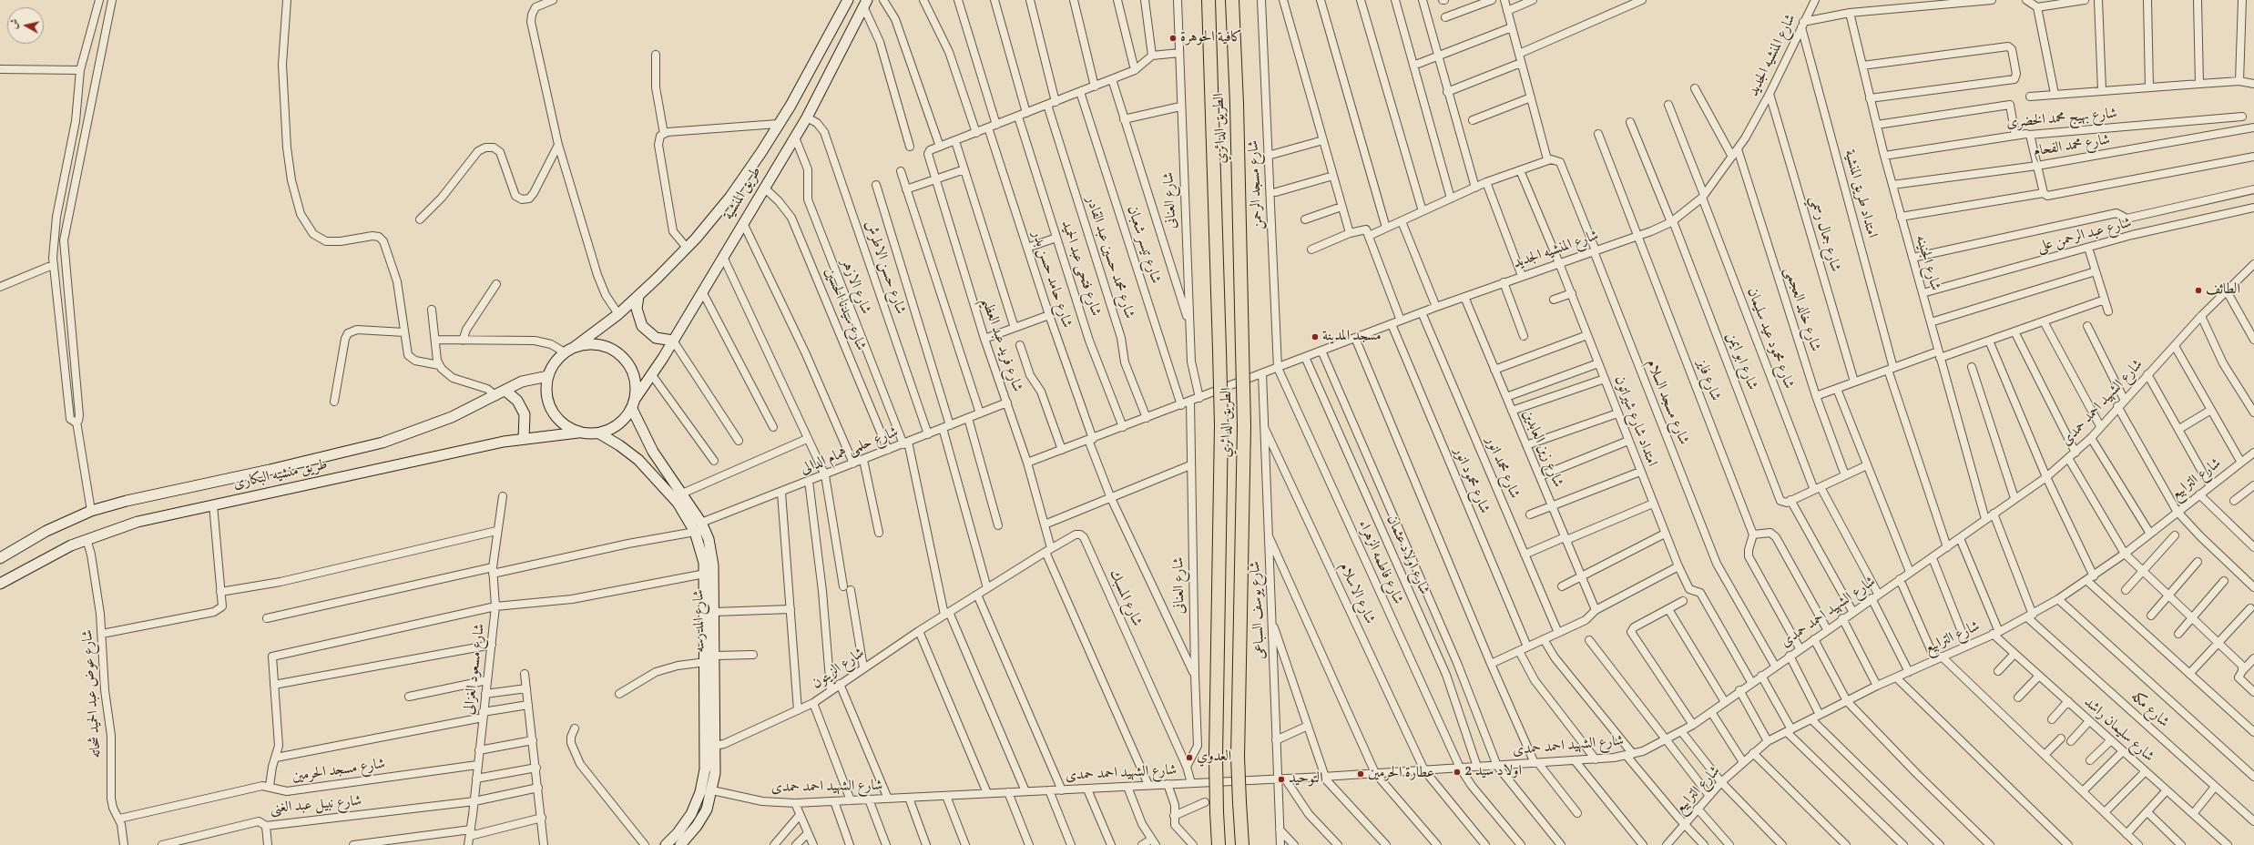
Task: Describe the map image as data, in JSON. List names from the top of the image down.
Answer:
{
  "streets": {
    "highway": ["الطريق الدائري"],
    "street": [
      "شارع المنشيه الجديد",
      "شارع بهيج محمد الخضرى",
      "شارع محمد الفحام",
      "شارع مسجد الرحمن",
      "طريق المنشية",
      "امتداد طريق المنشية",
      "شارع العنانى",
      "شارع جمال رسمي",
      "شارع عبد الرحمن على",
      "شارع تيسر شعبان",
      "شارع محمد حسين عبد القادر",
      "شارع الجنينه",
      "شارع حسن الاطرش",
      "شارع فتحى عبد الحميد",
      "شارع حامد حسن بدر",
      "شارع الازهر",
      "شارع سيدنا الحسين",
      "شارع خالد العجمى",
      "شارع محمود عيد سليمان",
      "شارع فريد عبد العظيم",
      "شارع ابو ايمن",
      "شارع فايز",
      "شارع مسجد السلام",
      "شارع الشهيد احمد حمدى",
      "امتداد شارع شيراتون",
      "شارع زين العابدين",
      "شارع حلمى همام الدالى",
      "شارع محمد انور",
      "طريق منشيه البكارى",
      "شارع الترابيع",
      "شارع محمود انور",
      "شارع اولاد عثمان",
      "شارع فاطمه الزهراء",
      "شارع الاسلام",
      "شارع المسبك",
      "شارع يوسف السباعى",
      "شارع المدرسه",
      "شارع مسعود الغزالى",
      "شارع الزيتون",
      "شارع عوض عبد الحميد شحاته",
      "شارع مكه",
      "شارع سليمان راشد",
      "شارع مسجد الحرمين",
      "شارع نبيل عبد الغنى"
    ]
  },
  "crossings": [
    ["شارع المنشيه الجديد", "شارع مسجد الرحمن"],
    ["شارع المنشيه الجديد", "امتداد طريق المنشية"],
    ["شارع المنشيه الجديد", "شارع العنانى"],
    ["شارع المنشيه الجديد", "شارع جمال رسمي"],
    ["شارع المنشيه الجديد", "شارع تيسر شعبان"],
    ["شارع المنشيه الجديد", "شارع محمد حسين عبد القادر"],
    ["شارع المنشيه الجديد", "شارع فتحى عبد الحميد"],
    ["شارع المنشيه الجديد", "شارع حامد حسن بدر"],
    ["شارع المنشيه الجديد", "شارع خالد العجمى"],
    ["شارع المنشيه الجديد", "شارع محمود عيد سليمان"],
    ["شارع المنشيه الجديد", "شارع فريد عبد العظيم"],
    ["شارع المنشيه الجديد", "شارع ابو ايمن"],
    ["شارع المنشيه الجديد", "شارع فايز"],
    ["شارع المنشيه الجديد", "شارع مسجد السلام"],
    ["شارع المنشيه الجديد", "امتداد شارع شيراتون"],
    ["شارع المنشيه الجديد", "شارع زين العابدين"],
    ["شارع المنشيه الجديد", "شارع محمد انور"],
    ["شارع المنشيه الجديد", "شارع محمود انور"],
    ["شارع المنشيه الجديد", "شارع اولاد عثمان"],
    ["شارع المنشيه الجديد", "شارع فاطمه الزهراء"],
    ["شارع المنشيه الجديد", "شارع يوسف السباعى"],
    ["شارع بهيج محمد الخضرى", "شارع الجنينه"],
    ["شارع محمد الفحام", "شارع الجنينه"],
    ["شارع مسجد الرحمن", "شارع فاطمه الزهراء"],
    ["طريق المنشية", "شارع حسن الاطرش"],
    ["طريق المنشية", "شارع الازهر"],
    ["طريق المنشية", "شارع سيدنا الحسين"],
    ["طريق المنشية", "طريق منشيه البكارى"],
    ["طريق المنشية", "شارع المدرسه"],
    ["امتداد طريق المنشية", "شارع الشهيد احمد حمدى"],
    ["شارع العنانى", "شارع حامد حسن بدر"],
    ["شارع العنانى", "شارع المسبك"],
    ["شارع عبد الرحمن على", "شارع الجنينه"],
    ["شارع الجنينه", "شارع الشهيد احمد حمدى"],
    ["شارع حسن الاطرش", "شارع حلمى همام الدالى"],
    ["شارع الازهر", "شارع الشهيد احمد حمدى"],
    ["شارع الازهر", "شارع حلمى همام الدالى"],
    ["شارع الازهر", "شارع الزيتون"],
    ["شارع سيدنا الحسين", "شارع حلمى همام الدالى"],
    ["شارع محمود عيد سليمان", "شارع الشهيد احمد حمدى"],
    ["شارع فريد عبد العظيم", "شارع الشهيد احمد حمدى"],
    ["شارع فريد عبد العظيم", "شارع حلمى همام الدالى"],
    ["شارع فريد عبد العظيم", "شارع المسبك"],
    ["شارع مسجد السلام", "شارع الشهيد احمد حمدى"],
    ["شارع الشهيد احمد حمدى", "امتداد شارع شيراتون"],
    ["شارع الشهيد احمد حمدى", "شارع اولاد عثمان"],
    ["شارع الشهيد احمد حمدى", "شارع فاطمه الزهراء"],
    ["شارع الشهيد احمد حمدى", "شارع الاسلام"],
    ["شارع الشهيد احمد حمدى", "شارع المسبك"],
    ["شارع الشهيد احمد حمدى", "شارع يوسف السباعى"],
    ["شارع الشهيد احمد حمدى", "شارع المدرسه"],
    ["شارع حلمى همام الدالى", "شارع المدرسه"],
    ["طريق منشيه البكارى", "شارع المدرسه"],
    ["طريق منشيه البكارى", "شارع عوض عبد الحميد شحاته"],
    ["شارع الترابيع", "شارع مكه"],
    ["شارع الترابيع", "شارع سليمان راشد"],
    ["شارع الاسلام", "شارع يوسف السباعى"],
    ["شارع المسبك", "شارع الزيتون"],
    ["شارع المدرسه", "شارع الزيتون"],
    ["شارع مسعود الغزالى", "شارع مسجد الحرمين"],
    ["شارع مسعود الغزالى", "شارع نبيل عبد الغنى"],
    ["شارع عوض عبد الحميد شحاته", "شارع مسجد الحرمين"]
  ],
  "places": [
    "كافية الحوهرة",
    "الطائف",
    "مسجد المدينة",
    "العدوي",
    "اولاد سيد 2",
    "عطارة الحرمين",
    "التوحيد"
  ],
  "north": "left"
}
